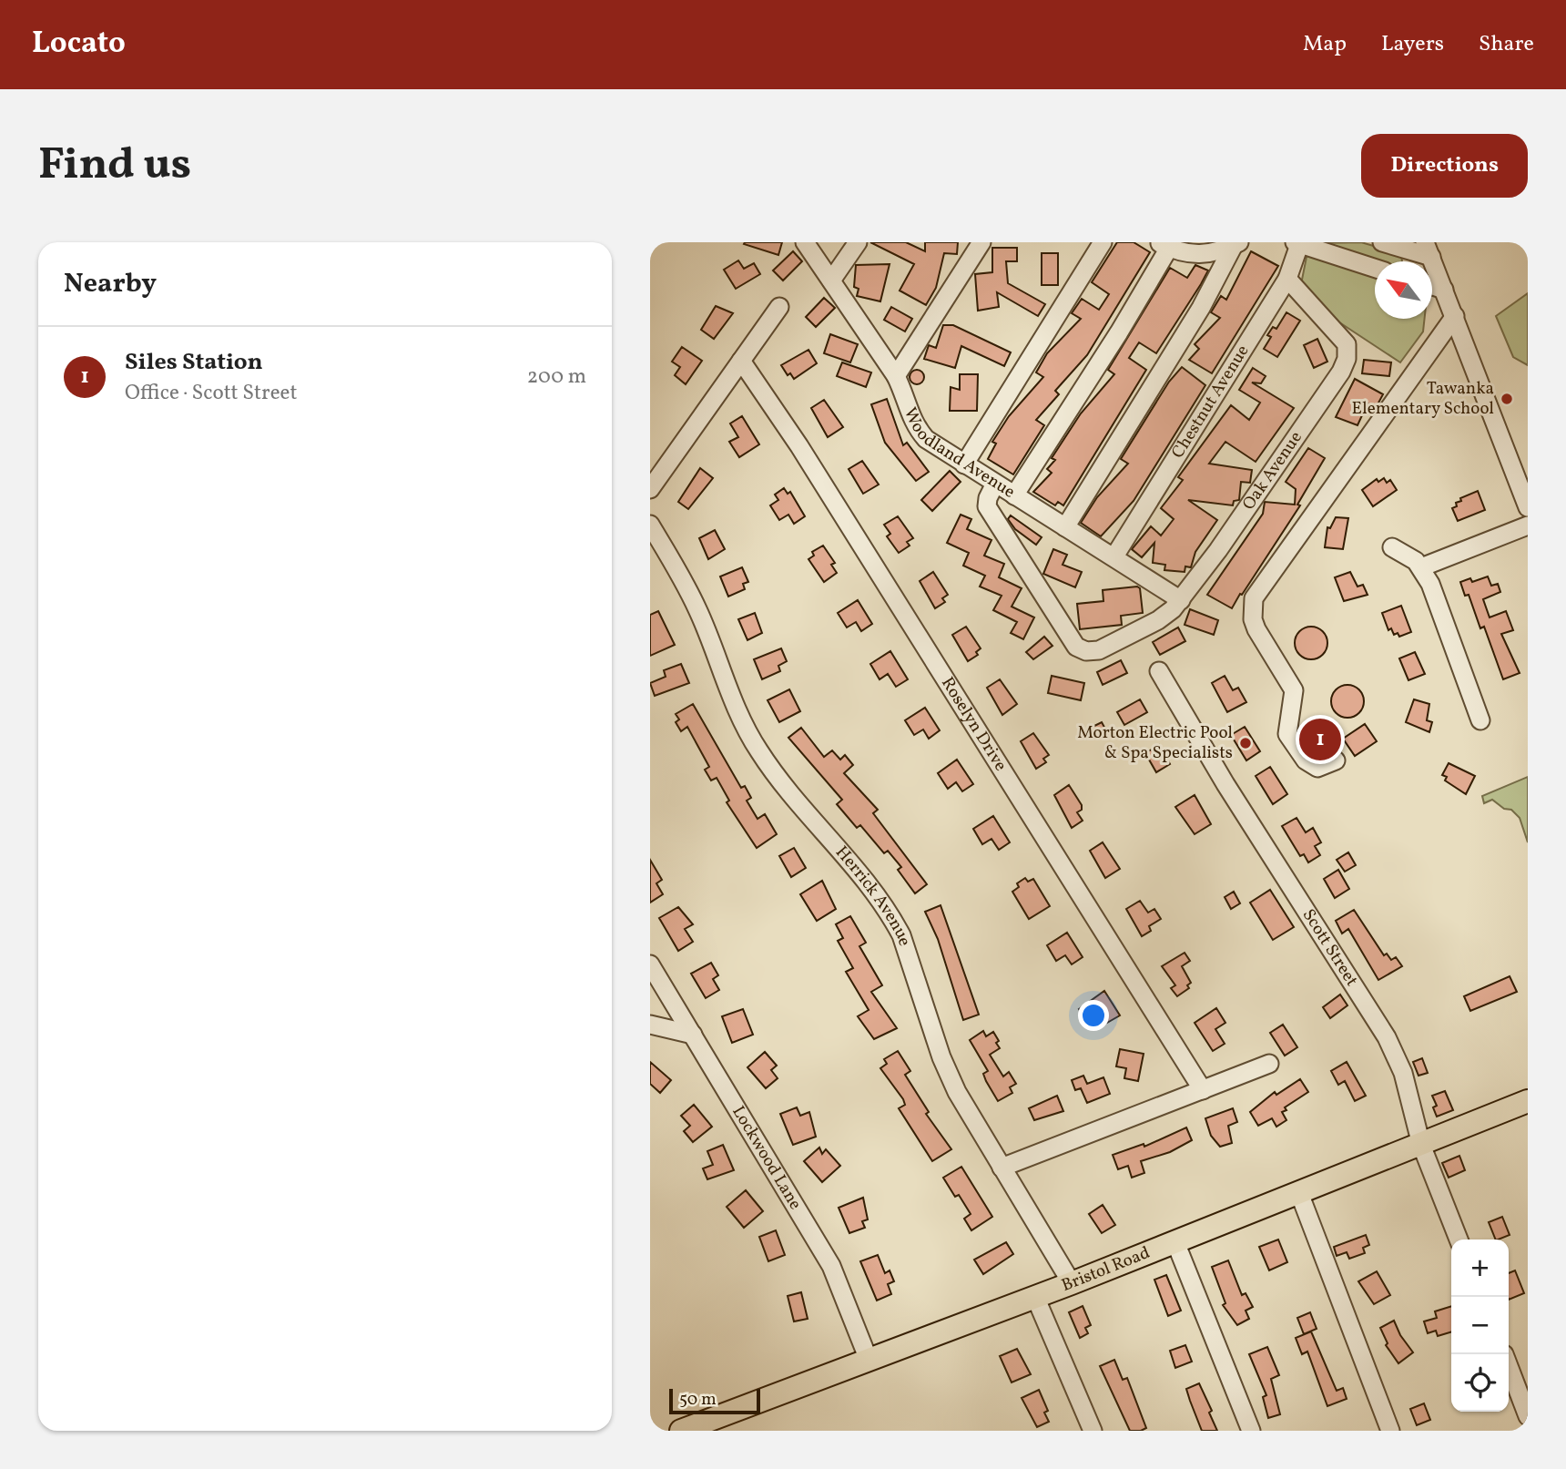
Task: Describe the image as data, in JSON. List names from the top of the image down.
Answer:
{
  "streets": {
    "main road": ["Bristol Road"],
    "street": [
      "Chestnut Avenue",
      "Woodland Avenue",
      "Oak Avenue",
      "Roselyn Drive",
      "Herrick Avenue",
      "Scott Street",
      "Lockwood Lane"
    ]
  },
  "crossings": [
    ["Chestnut Avenue", "Woodland Avenue"],
    ["Chestnut Avenue", "Oak Avenue"],
    ["Woodland Avenue", "Oak Avenue"],
    ["Herrick Avenue", "Bristol Road"],
    ["Scott Street", "Bristol Road"],
    ["Lockwood Lane", "Bristol Road"]
  ],
  "places": ["Tawanka Elementary School", "Morton Electric Pool & Spa Specialists"],
  "scale_bar": "50 m",
  "north": "top left",
  "page": {
    "header": "Locato",
    "nav": ["Map", "Layers", "Share"],
    "buttons": "Directions",
    "title": "Find us",
    "heading": "Nearby",
    "list": [
      {
        "mark": "1",
        "name": "Siles Station",
        "note": "Office · Scott Street",
        "value": "200 m"
      }
    ],
    "pins": "1",
    "map_buttons": ["+", "−"],
    "scale": "50 m"
  }
}
